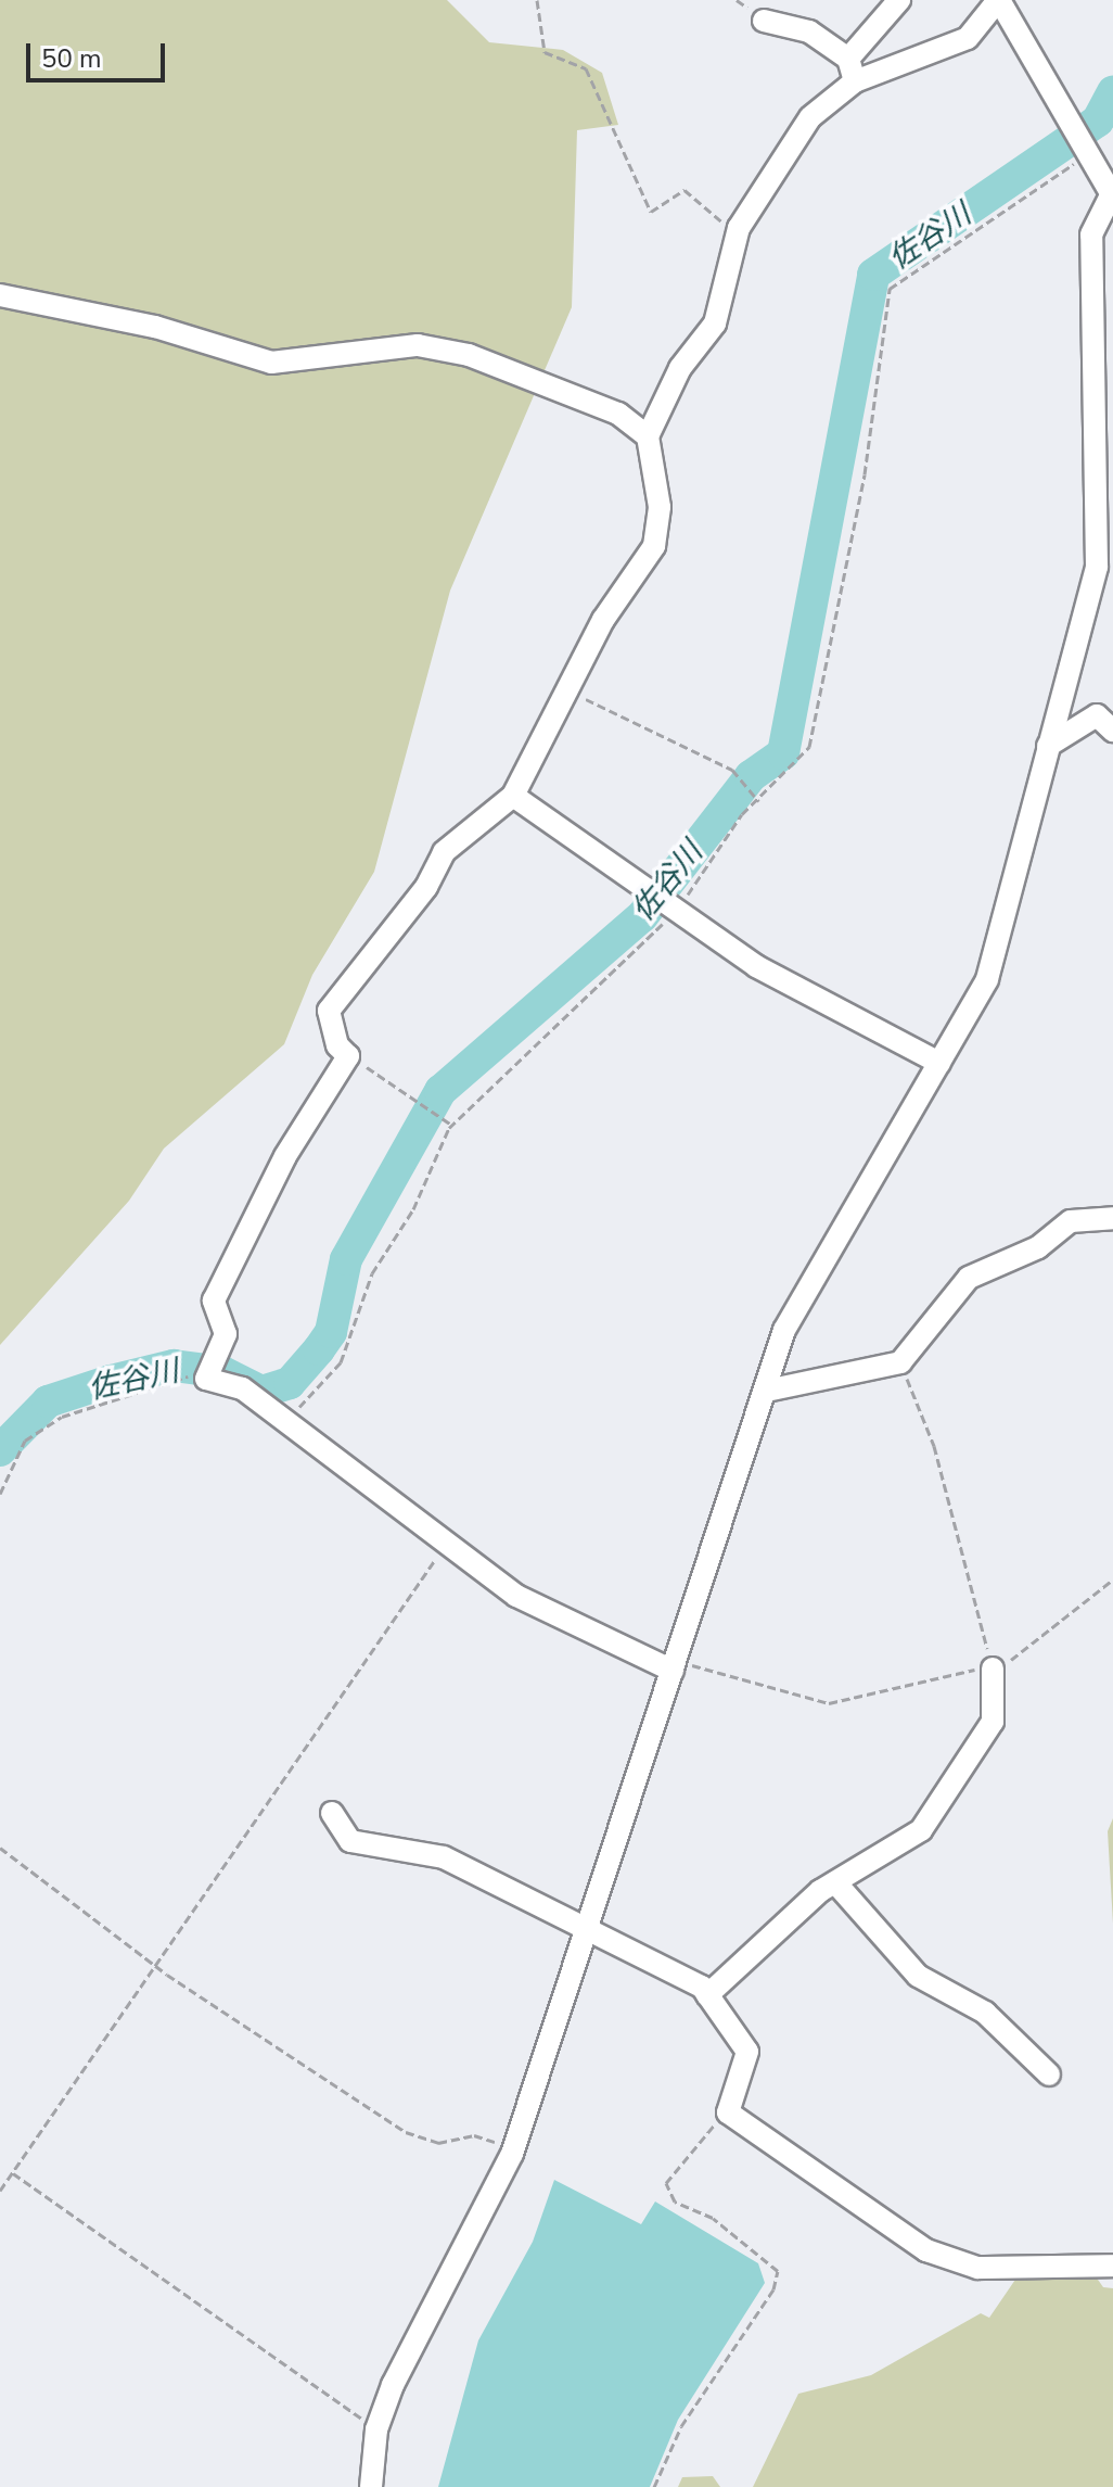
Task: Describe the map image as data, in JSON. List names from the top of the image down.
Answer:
{
  "water": ["佐谷川"],
  "scale_bar": "50 m"
}
